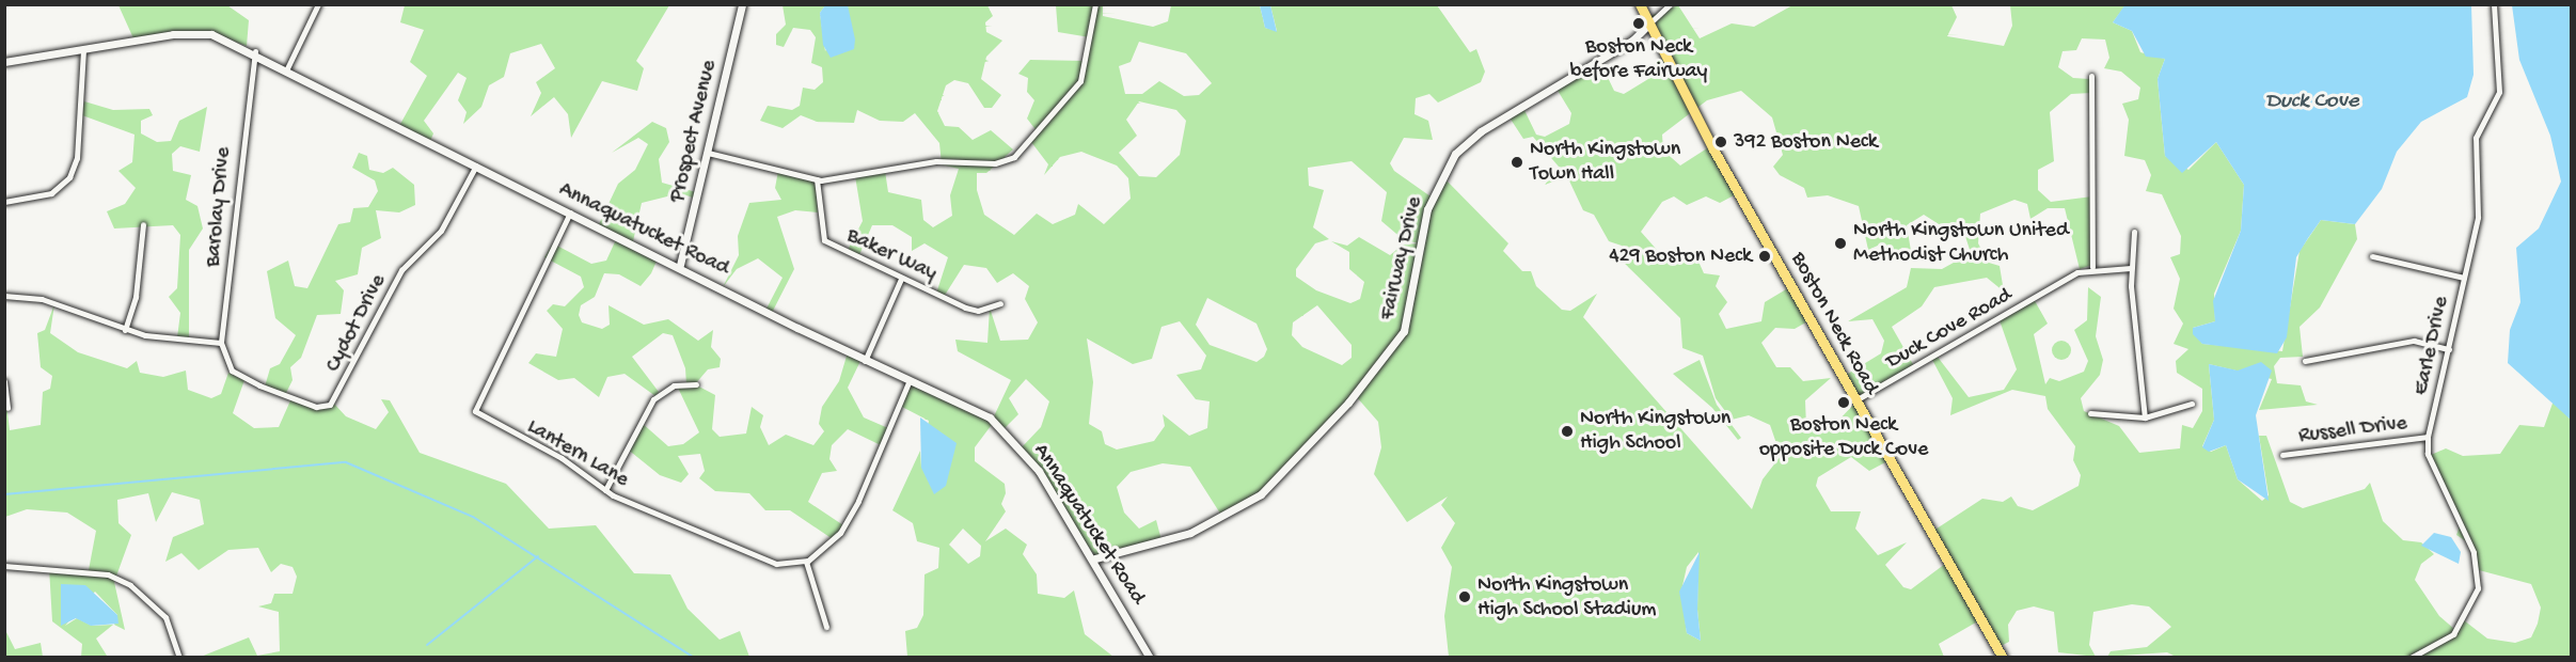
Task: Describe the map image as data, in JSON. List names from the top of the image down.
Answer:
{
  "streets": {
    "main road": ["Boston Neck Road"],
    "street": [
      "Prospect Avenue",
      "Barolay Drive",
      "Annaquatucket Road",
      "Baker Way",
      "Fairway Drive",
      "Cydot Drive",
      "Duck Cove Road",
      "Earle Drive",
      "Russell Drive",
      "Lantern Lane"
    ]
  },
  "crossings": [
    ["Prospect Avenue", "Annaquatucket Road"],
    ["Barolay Drive", "Annaquatucket Road"],
    ["Barolay Drive", "Cydot Drive"],
    ["Annaquatucket Road", "Fairway Drive"],
    ["Annaquatucket Road", "Cydot Drive"],
    ["Annaquatucket Road", "Lantern Lane"],
    ["Fairway Drive", "Boston Neck Road"],
    ["Boston Neck Road", "Duck Cove Road"],
    ["Earle Drive", "Russell Drive"]
  ],
  "water": ["Duck Cove"],
  "places": [
    "Boston Neck before Fairway",
    "392 Boston Neck",
    "North Kingstown Town Hall",
    "North Kingstown United Methodist Church",
    "429 Boston Neck",
    "Boston Neck opposite Duck Cove",
    "North Kingstown High School",
    "North Kingstown High School Stadium"
  ]
}
